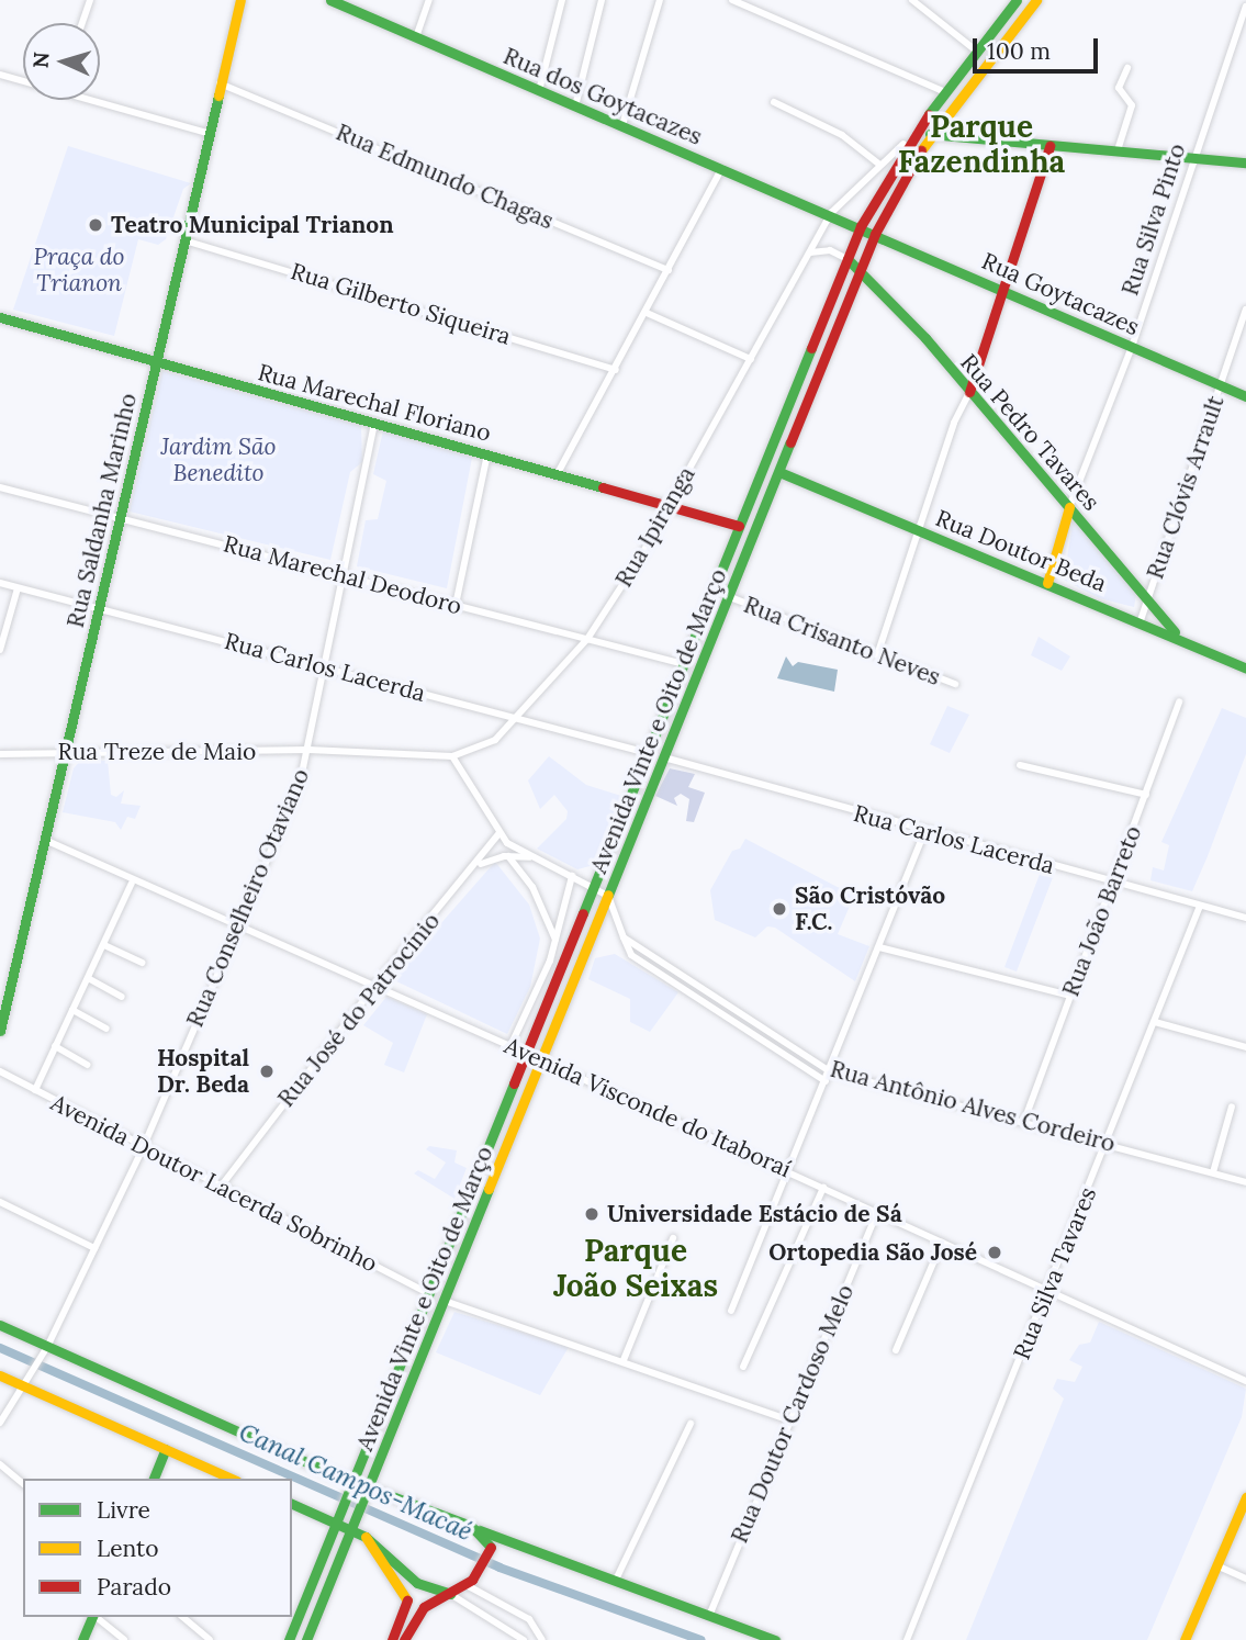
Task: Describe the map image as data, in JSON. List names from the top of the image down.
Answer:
{
  "streets": {
    "main road": [
      "Rua dos Goytacazes",
      "Rua Silva Pinto",
      "Rua Goytacazes",
      "Rua Marechal Floriano",
      "Rua Pedro Tavares",
      "Rua Saldanha Marinho",
      "Rua Doutor Beda",
      "Avenida Vinte e Oito de Março"
    ],
    "street": [
      "Rua Edmundo Chagas",
      "Rua Gilberto Siqueira",
      "Rua Clóvis Arrault",
      "Rua Ipiranga",
      "Rua Marechal Deodoro",
      "Rua Crisanto Neves",
      "Rua Carlos Lacerda",
      "Rua Treze de Maio",
      "Rua Conselheiro Otaviano",
      "Rua João Barreto",
      "Rua José do Patrocínio",
      "Rua Antônio Alves Cordeiro",
      "Avenida Visconde do Itaboraí",
      "Avenida Doutor Lacerda Sobrinho",
      "Rua Silva Tavares",
      "Rua Doutor Cardoso Melo"
    ]
  },
  "crossings": [
    ["Rua dos Goytacazes", "Rua Goytacazes"],
    ["Rua dos Goytacazes", "Rua Ipiranga"],
    ["Rua dos Goytacazes", "Avenida Vinte e Oito de Março"],
    ["Rua Edmundo Chagas", "Rua Saldanha Marinho"],
    ["Rua Silva Pinto", "Rua Goytacazes"],
    ["Rua Silva Pinto", "Rua Pedro Tavares"],
    ["Rua Silva Pinto", "Rua Doutor Beda"],
    ["Rua Goytacazes", "Rua Clóvis Arrault"],
    ["Rua Goytacazes", "Avenida Vinte e Oito de Março"],
    ["Rua Gilberto Siqueira", "Rua Saldanha Marinho"],
    ["Rua Marechal Floriano", "Rua Saldanha Marinho"],
    ["Rua Marechal Floriano", "Rua Ipiranga"],
    ["Rua Marechal Floriano", "Avenida Vinte e Oito de Março"],
    ["Rua Marechal Floriano", "Rua Conselheiro Otaviano"],
    ["Rua Pedro Tavares", "Rua Clóvis Arrault"],
    ["Rua Pedro Tavares", "Rua Doutor Beda"],
    ["Rua Pedro Tavares", "Avenida Vinte e Oito de Março"],
    ["Rua Clóvis Arrault", "Rua Doutor Beda"],
    ["Rua Saldanha Marinho", "Rua Marechal Deodoro"],
    ["Rua Saldanha Marinho", "Rua Carlos Lacerda"],
    ["Rua Saldanha Marinho", "Rua Treze de Maio"],
    ["Rua Saldanha Marinho", "Avenida Visconde do Itaboraí"],
    ["Rua Ipiranga", "Rua Marechal Deodoro"],
    ["Rua Ipiranga", "Rua Carlos Lacerda"],
    ["Rua Ipiranga", "Rua Treze de Maio"],
    ["Rua Doutor Beda", "Avenida Vinte e Oito de Março"],
    ["Rua Marechal Deodoro", "Avenida Vinte e Oito de Março"],
    ["Rua Marechal Deodoro", "Rua Conselheiro Otaviano"],
    ["Rua Crisanto Neves", "Avenida Vinte e Oito de Março"],
    ["Rua Carlos Lacerda", "Avenida Vinte e Oito de Março"],
    ["Rua Carlos Lacerda", "Rua Conselheiro Otaviano"],
    ["Rua Carlos Lacerda", "Rua João Barreto"],
    ["Rua Carlos Lacerda", "Rua Silva Tavares"],
    ["Avenida Vinte e Oito de Março", "Rua Antônio Alves Cordeiro"],
    ["Avenida Vinte e Oito de Março", "Avenida Visconde do Itaboraí"],
    ["Avenida Vinte e Oito de Março", "Avenida Doutor Lacerda Sobrinho"],
    ["Rua Treze de Maio", "Rua Conselheiro Otaviano"],
    ["Rua Conselheiro Otaviano", "Avenida Visconde do Itaboraí"],
    ["Rua Conselheiro Otaviano", "Avenida Doutor Lacerda Sobrinho"],
    ["Rua João Barreto", "Rua Antônio Alves Cordeiro"],
    ["Rua José do Patrocínio", "Avenida Visconde do Itaboraí"],
    ["Rua José do Patrocínio", "Avenida Doutor Lacerda Sobrinho"],
    ["Rua Antônio Alves Cordeiro", "Rua Silva Tavares"],
    ["Avenida Visconde do Itaboraí", "Rua Silva Tavares"],
    ["Avenida Visconde do Itaboraí", "Rua Doutor Cardoso Melo"]
  ],
  "districts": ["Parque Fazendinha", "Parque João Seixas"],
  "water": ["Canal Campos-Macaé"],
  "parks": ["Praça do Trianon", "Jardim São Benedito"],
  "places": [
    "Teatro Municipal Trianon",
    "São Cristóvão F.C.",
    "Hospital Dr. Beda",
    "Universidade Estácio de Sá",
    "Ortopedia São José"
  ],
  "legend": ["Livre", "Lento", "Parado"],
  "scale_bar": "100 m",
  "north": "left"
}
